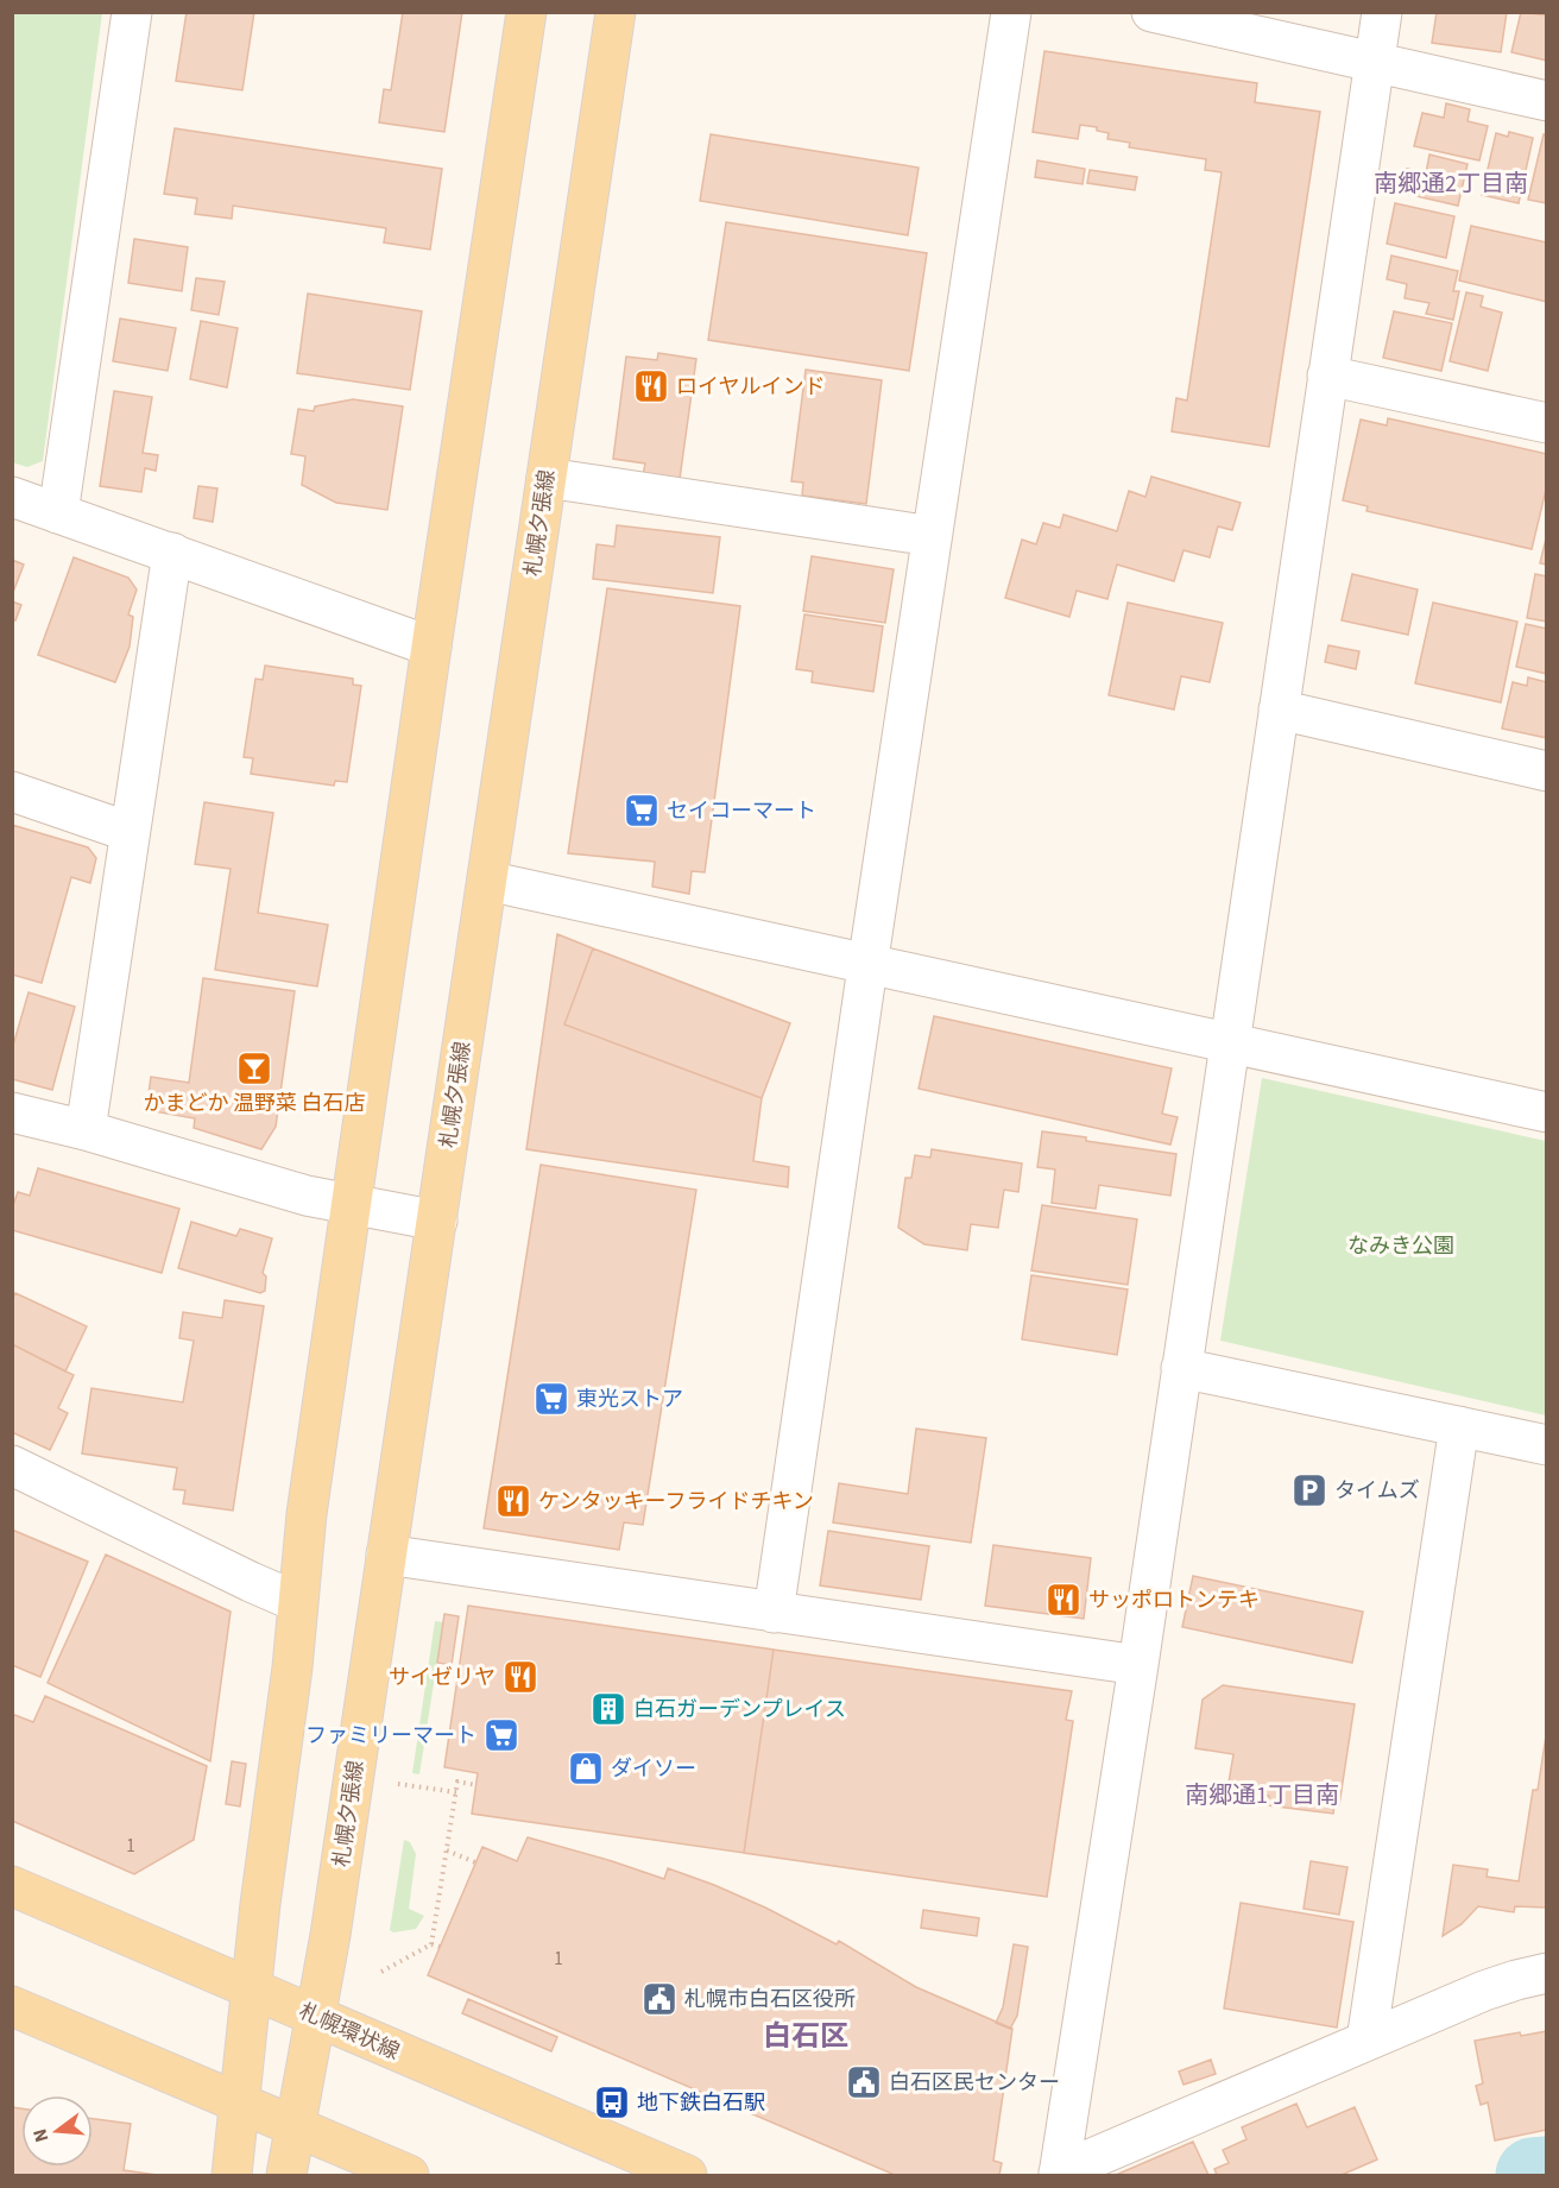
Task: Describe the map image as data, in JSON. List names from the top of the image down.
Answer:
{
  "streets": {
    "main road": ["札幌夕張線", "札幌環状線"]
  },
  "crossings": [
    ["札幌夕張線", "札幌環状線"]
  ],
  "districts": ["南郷通2丁目南", "南郷通1丁目南", "白石区"],
  "parks": ["なみき公園"],
  "places": {
    "restaurant": [
      "ロイヤルインド",
      "ケンタッキーフライドチキン",
      "サッポロトンテキ",
      "サイゼリヤ"
    ],
    "supermarket": ["セイコーマート", "東光ストア", "ファミリーマート"],
    "bar": ["かまどか 温野菜 白石店"],
    "parking": ["タイムズ"],
    "building": ["白石ガーデンプレイス"],
    "shop": ["ダイソー"],
    "public building": ["札幌市白石区役所", "白石区民センター"],
    "bus stop": ["地下鉄白石駅"]
  },
  "house_numbers": ["1", "1"],
  "north": "left"
}
